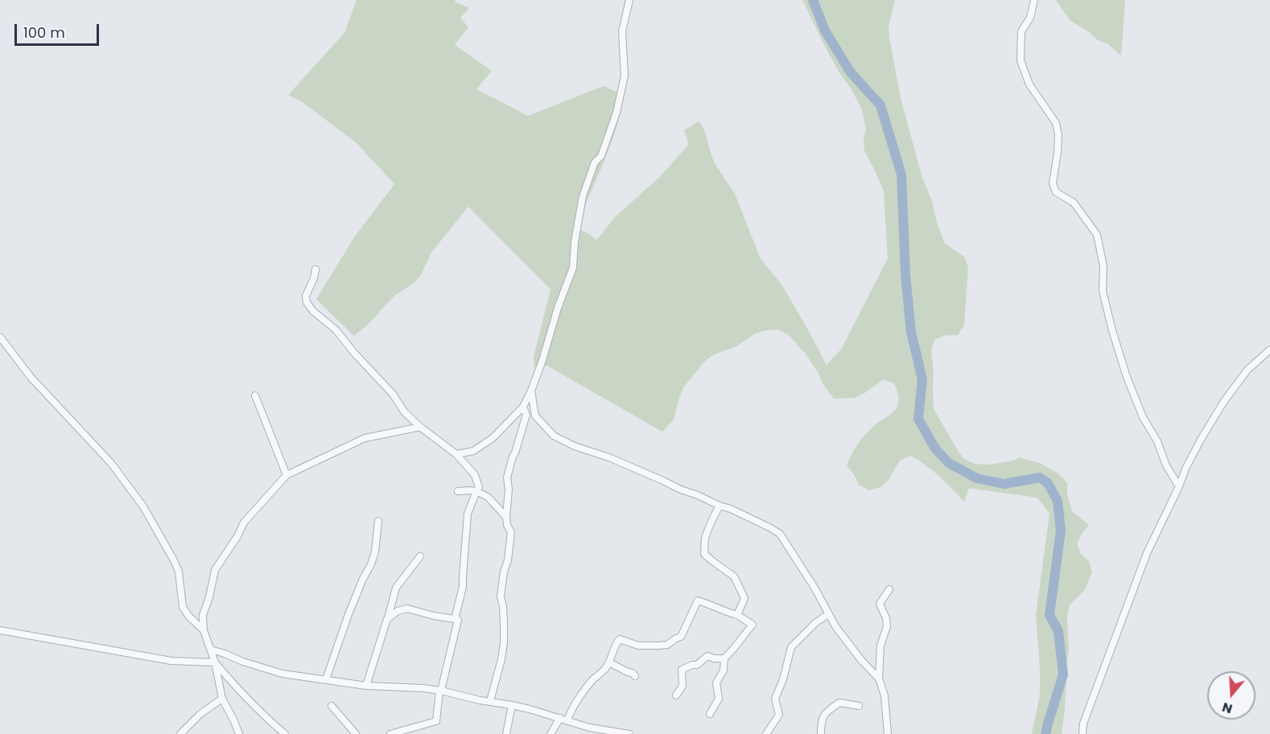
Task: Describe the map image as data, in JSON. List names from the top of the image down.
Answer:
{
  "scale_bar": "100 m",
  "north": "bottom"
}
